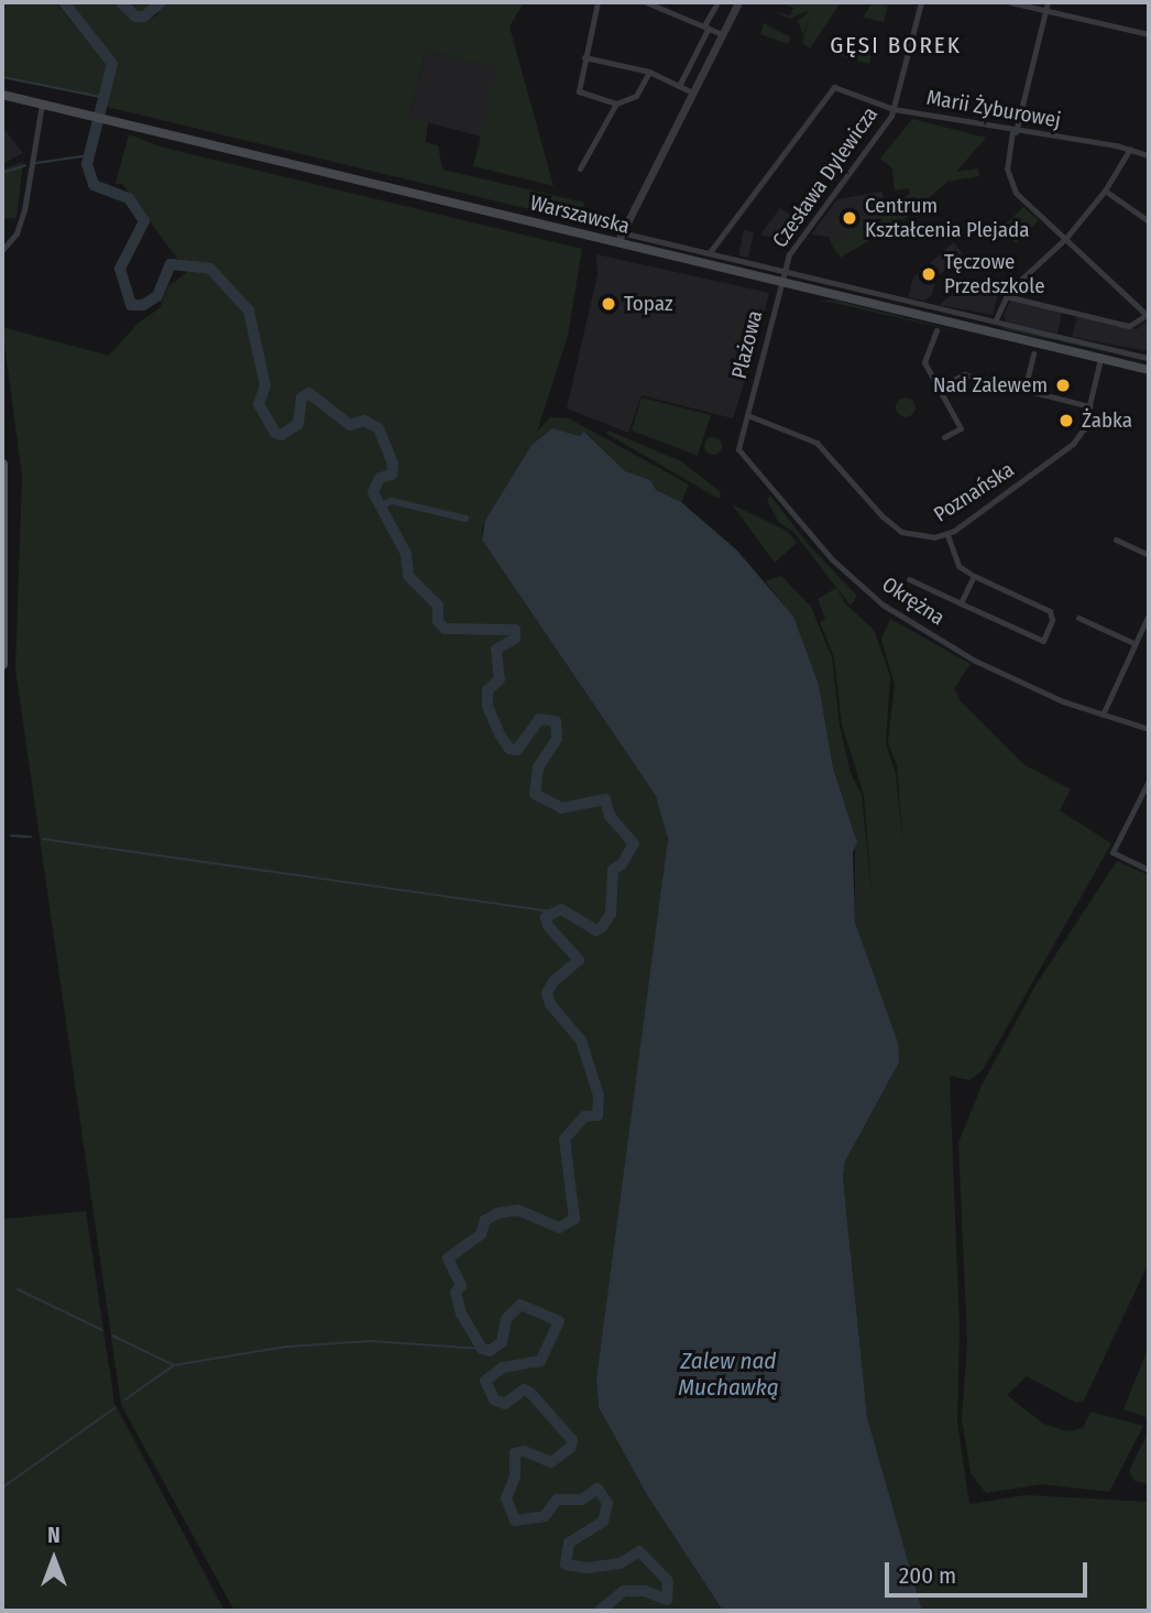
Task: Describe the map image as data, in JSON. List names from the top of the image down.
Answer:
{
  "streets": {
    "main road": ["Warszawska"],
    "street": [
      "Marii Żyburowej",
      "Czesława Dylewicza",
      "Plażowa",
      "Poznańska",
      "Okrężna"
    ]
  },
  "crossings": [
    ["Marii Żyburowej", "Czesława Dylewicza"],
    ["Czesława Dylewicza", "Warszawska"],
    ["Czesława Dylewicza", "Plażowa"],
    ["Warszawska", "Plażowa"],
    ["Warszawska", "Poznańska"],
    ["Plażowa", "Poznańska"],
    ["Plażowa", "Okrężna"],
    ["Poznańska", "Okrężna"]
  ],
  "districts": ["GĘSI BOREK"],
  "water": ["Zalew nad Muchawką"],
  "places": [
    "Centrum Kształcenia Plejada",
    "Tęczowe Przedszkole",
    "Topaz",
    "Nad Zalewem",
    "Żabka"
  ],
  "scale_bar": "200 m",
  "north": "top"
}
